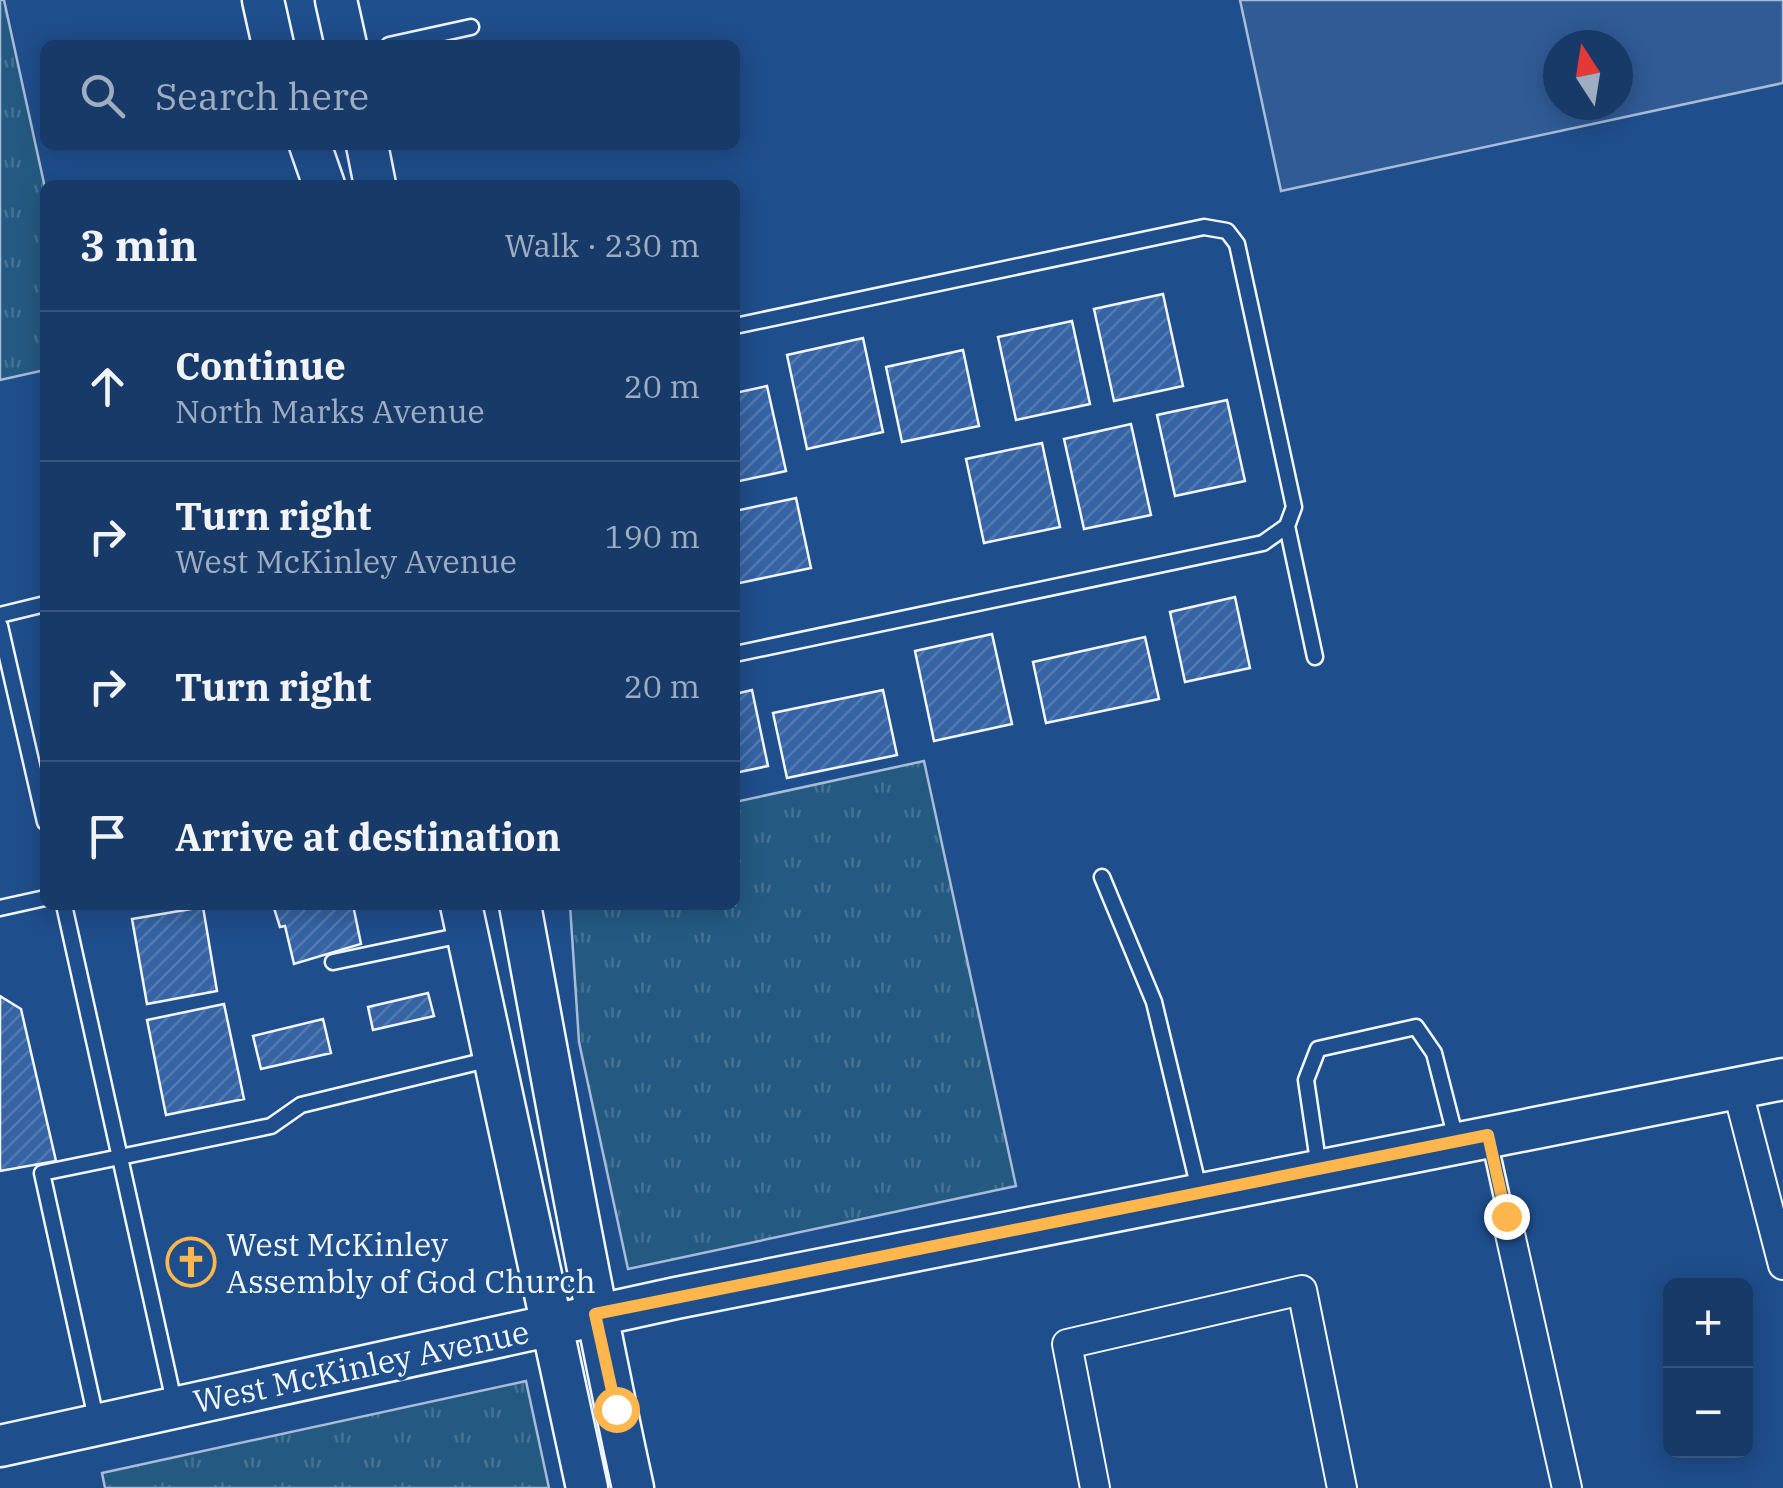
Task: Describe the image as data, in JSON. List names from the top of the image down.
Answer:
{
  "streets": {
    "main road": ["West McKinley Avenue"]
  },
  "places": {
    "church": ["West McKinley Assembly of God Church"]
  },
  "north": "top",
  "page": {
    "search": "Search here",
    "heading": ["3 min", "Walk · 230 m"],
    "list": [
      ["Continue", "North Marks Avenue", "20 m"],
      ["Turn right", "West McKinley Avenue", "190 m"],
      ["Turn right", "20 m"],
      "Arrive at destination"
    ],
    "map_buttons": ["+", "−"]
  }
}
